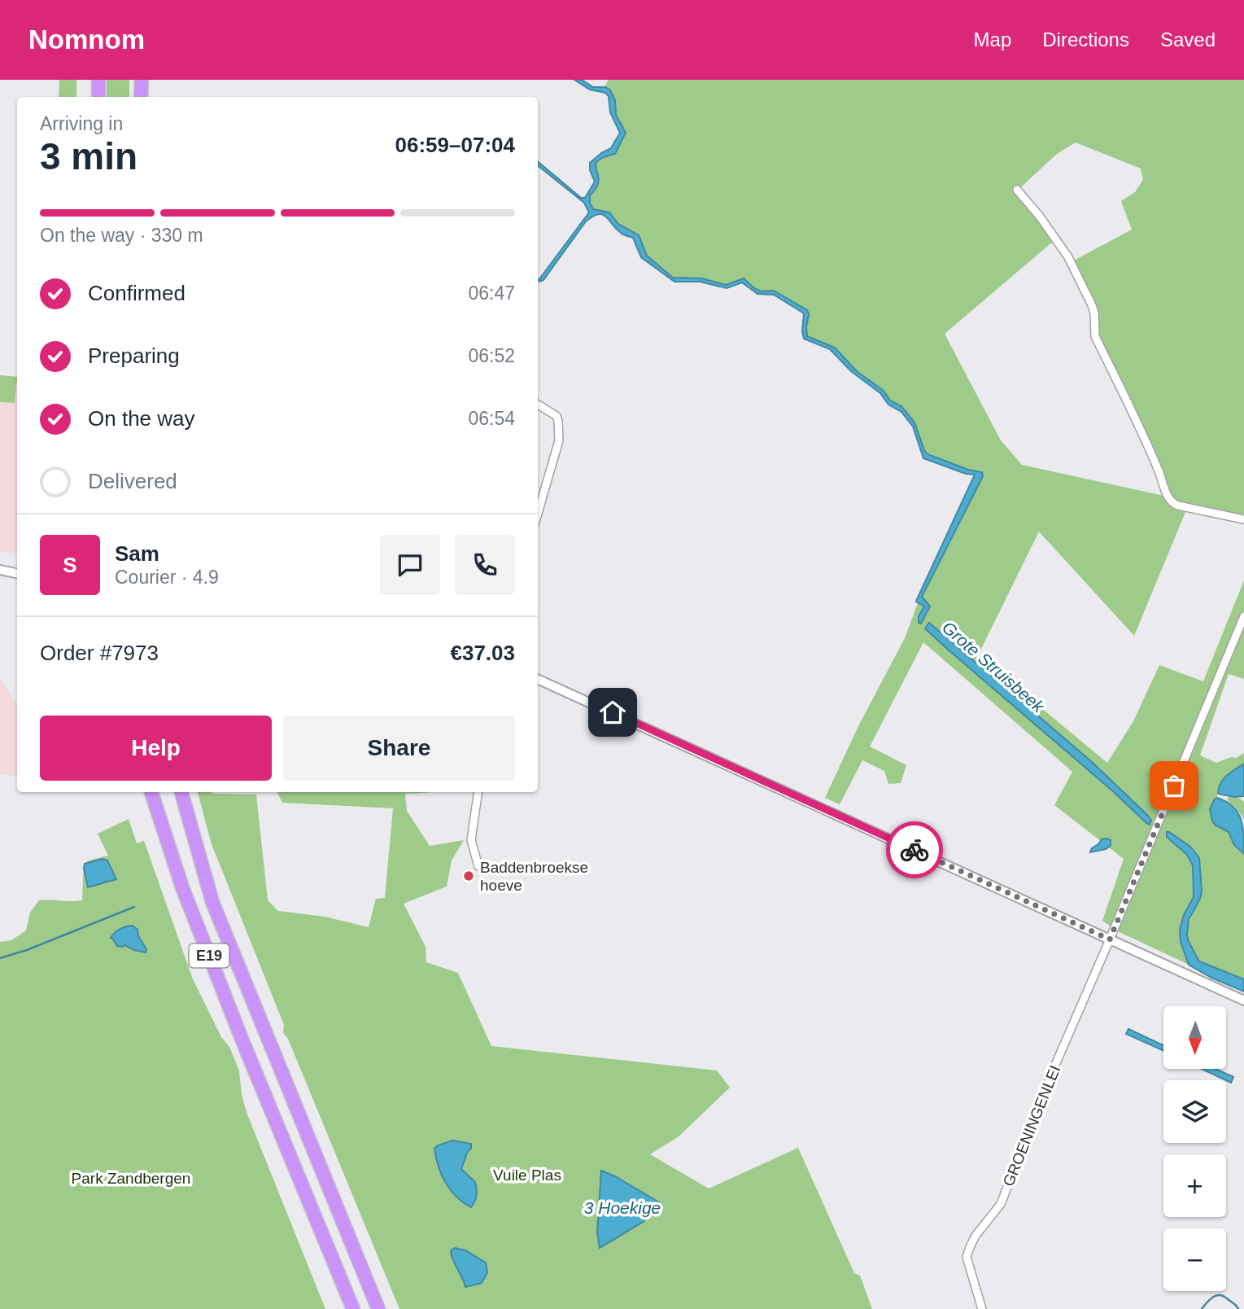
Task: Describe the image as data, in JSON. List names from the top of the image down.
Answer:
{
  "streets": {
    "highway": ["E19"],
    "street": ["GROENINGENLEI"]
  },
  "water": ["Grote Struisbeek", "3 Hoekige"],
  "parks": ["Vuile Plas", "Park Zandbergen"],
  "places": ["Baddenbroekse hoeve"],
  "north": "bottom",
  "page": {
    "header": "Nomnom",
    "nav": ["Map", "Directions", "Saved"],
    "heading": ["3 min", "Arriving in", "06:59–07:04"],
    "panel": [
      "Sam",
      "Courier · 4.9",
      "Order #7973",
      "€37.03"
    ],
    "bar": "On the way · 330 m",
    "list": [
      ["Confirmed", "06:47"],
      ["Preparing", "06:52"],
      ["On the way", "06:54"],
      "Delivered"
    ],
    "round": "S",
    "buttons": ["Help", "Share"],
    "map_buttons": ["+", "−"]
  }
}
